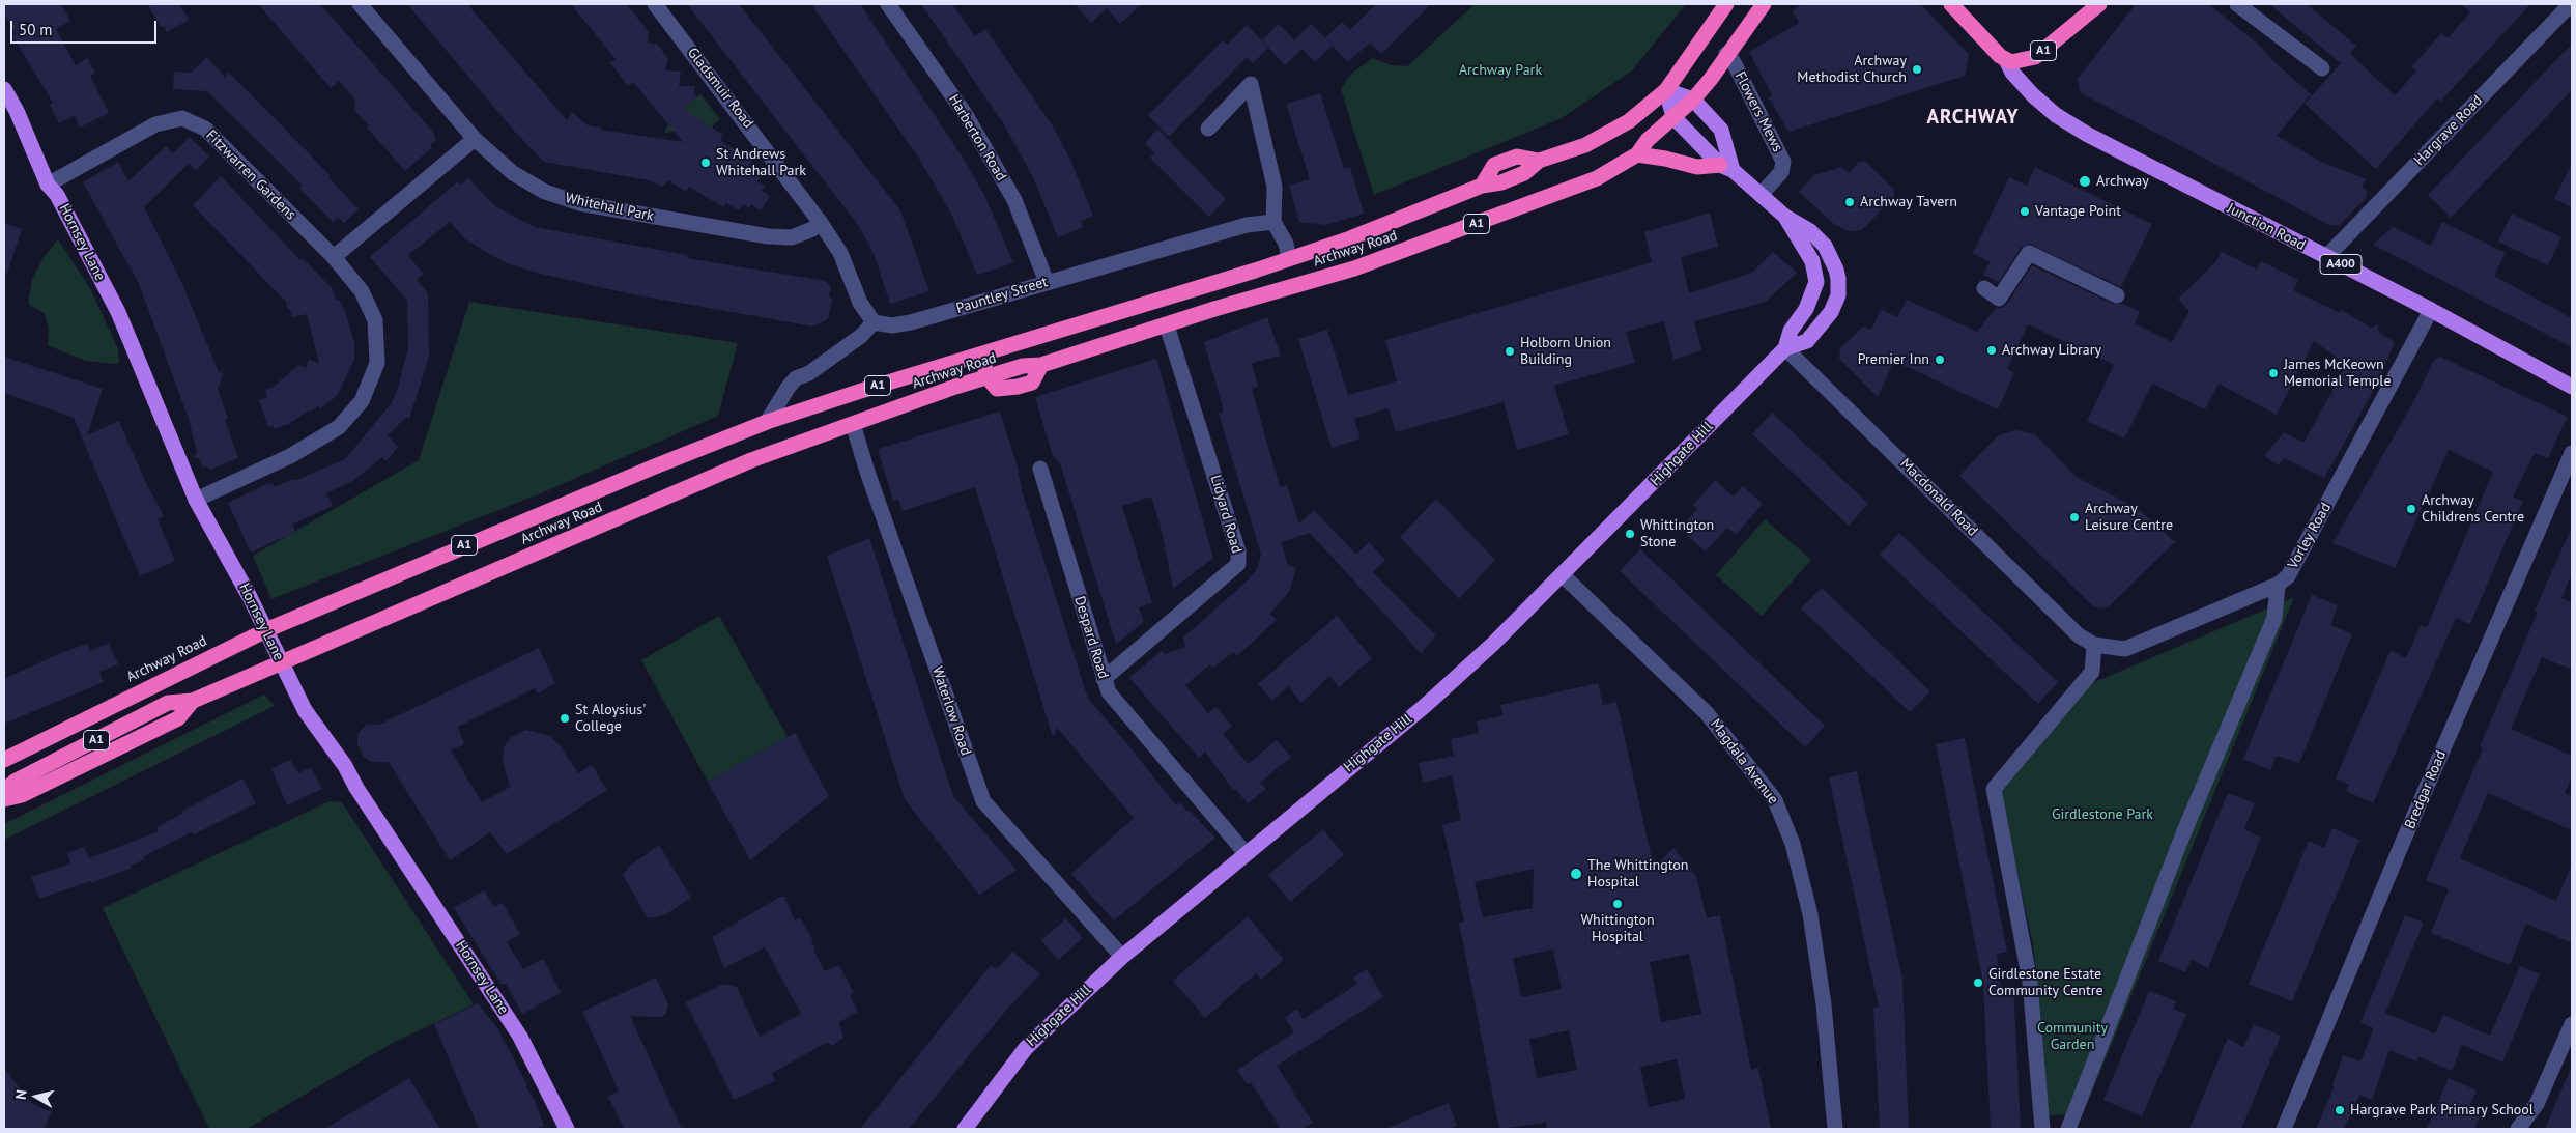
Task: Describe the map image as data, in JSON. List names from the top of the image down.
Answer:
{
  "streets": {
    "highway": ["A1", "Archway Road"],
    "main road": [
      "Junction Road",
      "Hornsey Lane",
      "A400",
      "Highgate Hill"
    ],
    "street": [
      "Gladsmuir Road",
      "Flowers Mews",
      "Hargrave Road",
      "Harberton Road",
      "Fitzwarren Gardens",
      "Whitehall Park",
      "Pauntley Street",
      "Macdonald Road",
      "Lidyard Road",
      "Vorley Road",
      "Despard Road",
      "Waterlow Road",
      "Magdala Avenue",
      "Bredgar Road"
    ]
  },
  "crossings": [
    ["A1", "Junction Road"],
    ["Gladsmuir Road", "Whitehall Park"],
    ["Flowers Mews", "Archway Road"],
    ["Hargrave Road", "Junction Road"],
    ["Harberton Road", "Pauntley Street"],
    ["Fitzwarren Gardens", "Hornsey Lane"],
    ["Junction Road", "Vorley Road"],
    ["Archway Road", "Lidyard Road"],
    ["Archway Road", "Waterlow Road"],
    ["Highgate Hill", "Macdonald Road"],
    ["Highgate Hill", "Despard Road"],
    ["Highgate Hill", "Waterlow Road"],
    ["Highgate Hill", "Magdala Avenue"],
    ["Macdonald Road", "Vorley Road"],
    ["Lidyard Road", "Despard Road"]
  ],
  "districts": ["ARCHWAY"],
  "parks": ["Archway Park", "Girdlestone Park", "Community Garden"],
  "places": [
    "Archway Methodist Church",
    "St Andrews Whitehall Park",
    "Archway",
    "Archway Tavern",
    "Vantage Point",
    "Archway Library",
    "Holborn Union Building",
    "Premier Inn",
    "James McKeown Memorial Temple",
    "Archway Childrens Centre",
    "Archway Leisure Centre",
    "Whittington Stone",
    "St Aloysius' College",
    "The Whittington Hospital",
    "Whittington Hospital",
    "Girdlestone Estate Community Centre",
    "Hargrave Park Primary School"
  ],
  "scale_bar": "50 m",
  "north": "left"
}
